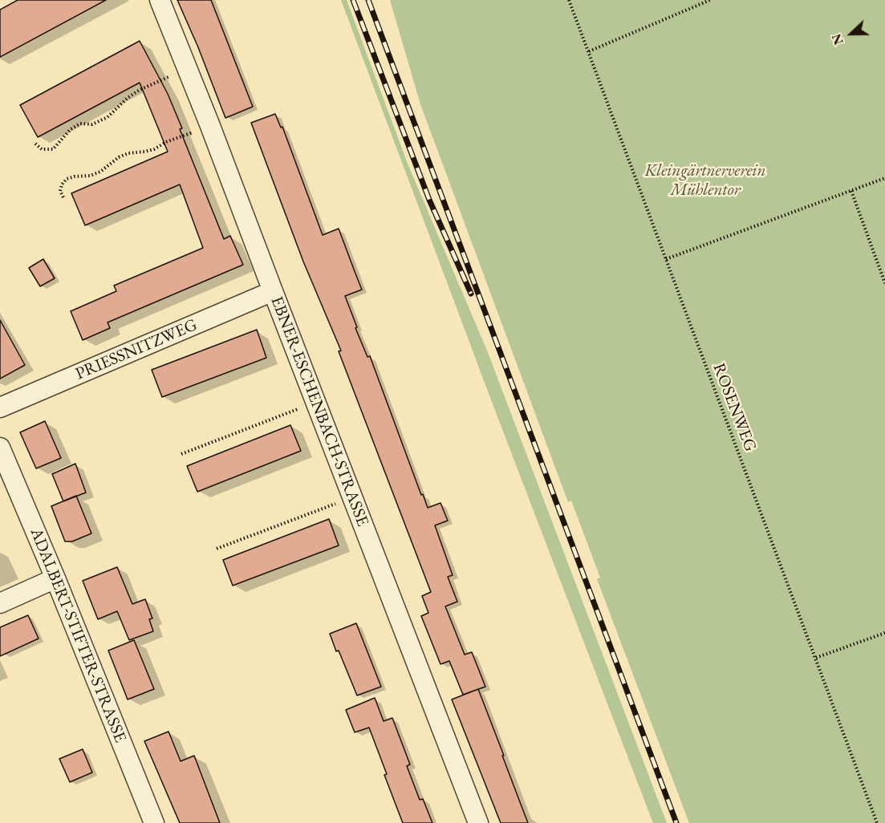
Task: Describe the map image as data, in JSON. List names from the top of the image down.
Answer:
{
  "streets": {
    "street": ["PRIESSNITZWEG", "EBNER-ESCHENBACH-STRASSE", "ADALBERT-STIFTER-STRASSE"],
    "path": ["ROSENWEG"]
  },
  "crossings": [
    ["PRIESSNITZWEG", "EBNER-ESCHENBACH-STRASSE"]
  ],
  "parks": ["Kleingärtnerverein Mühlentor"],
  "north": "left"
}
